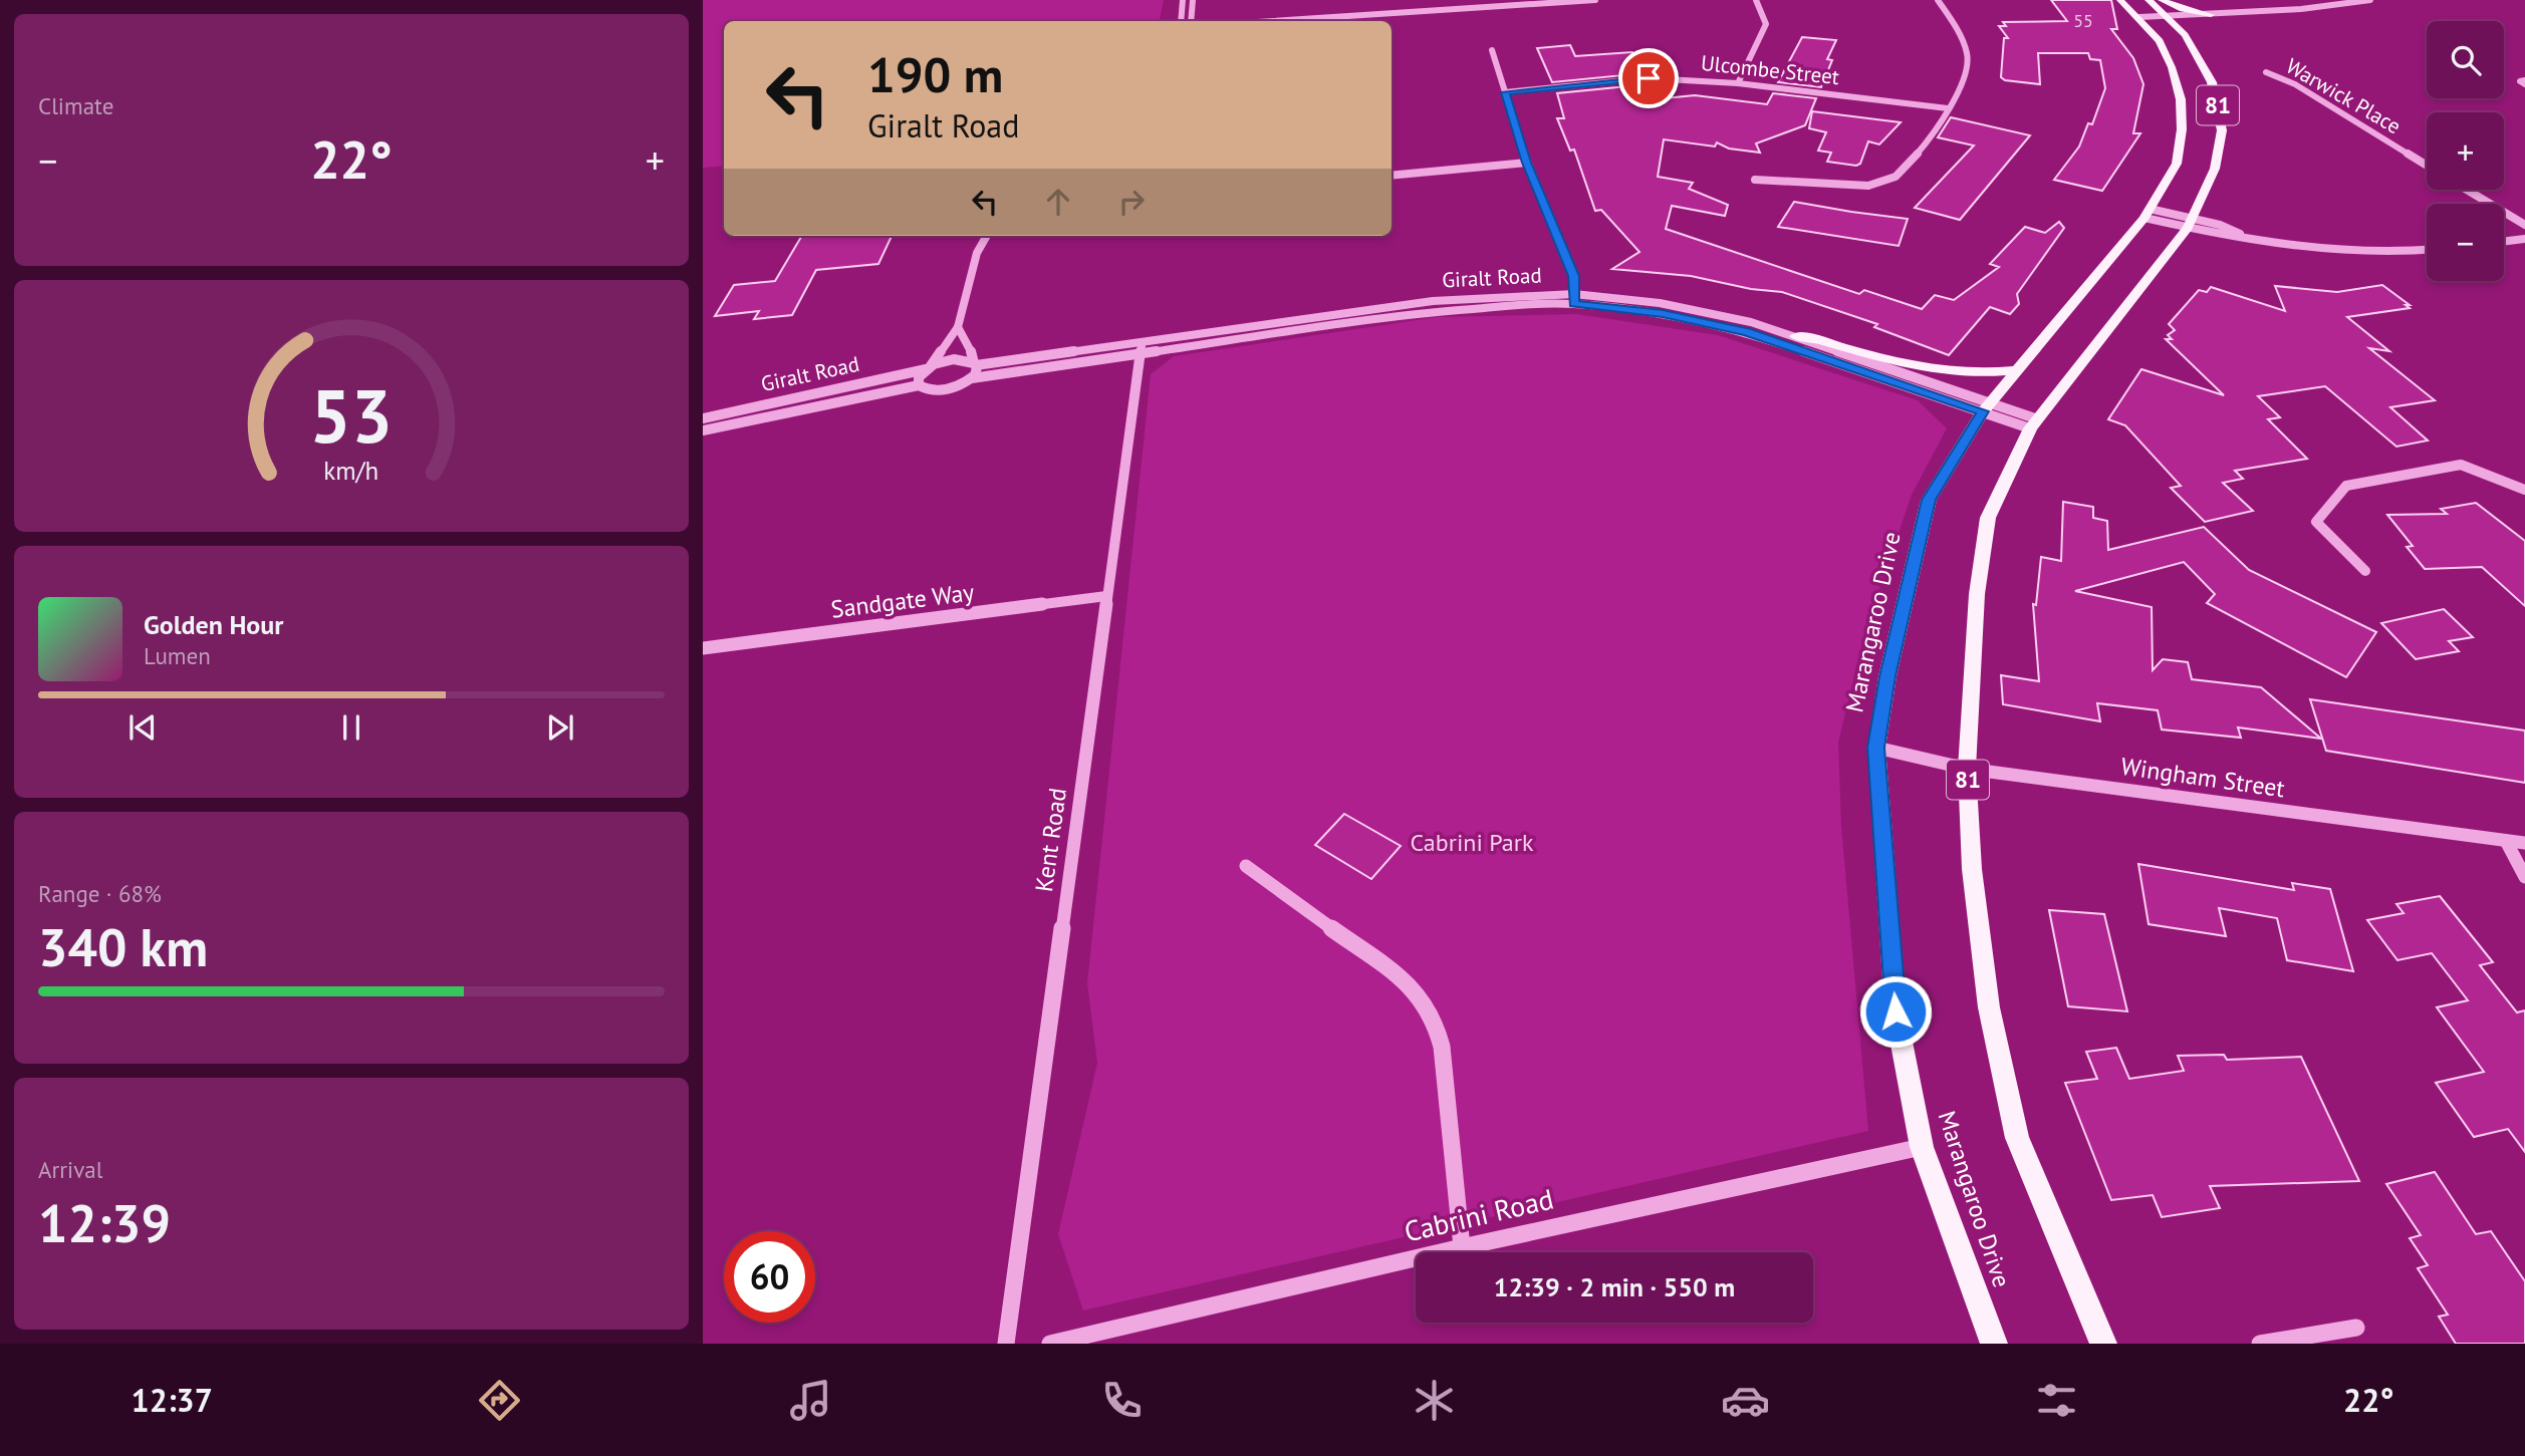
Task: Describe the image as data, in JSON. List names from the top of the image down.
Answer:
{
  "streets": {
    "main road": ["81", "Marangaroo Drive"],
    "street": [
      "Ulcombe Street",
      "Warwick Place",
      "Giralt Road",
      "Sandgate Way",
      "Wingham Street",
      "Kent Road",
      "Cabrini Road"
    ]
  },
  "crossings": [
    ["81", "Giralt Road"],
    ["81", "Wingham Street"],
    ["Giralt Road", "Marangaroo Drive"],
    ["Giralt Road", "Kent Road"],
    ["Sandgate Way", "Kent Road"],
    ["Marangaroo Drive", "Wingham Street"],
    ["Marangaroo Drive", "Cabrini Road"]
  ],
  "parks": ["Cabrini Park"],
  "house_numbers": ["55"],
  "page": {
    "tile": [
      "Climate",
      ["Range · 68%", "340 km"],
      ["Arrival", "12:39"]
    ],
    "map_buttons": ["+", "−"],
    "turn": ["190 m", "Giralt Road"],
    "heat": ["−", "22°", "+"],
    "song": ["Golden Hour", "Lumen"],
    "limit": "60",
    "trip": "12:39 · 2 min · 550 m",
    "tabs": ["12:37", "22°"],
    "gauge": ["53", "km/h"]
  }
}
